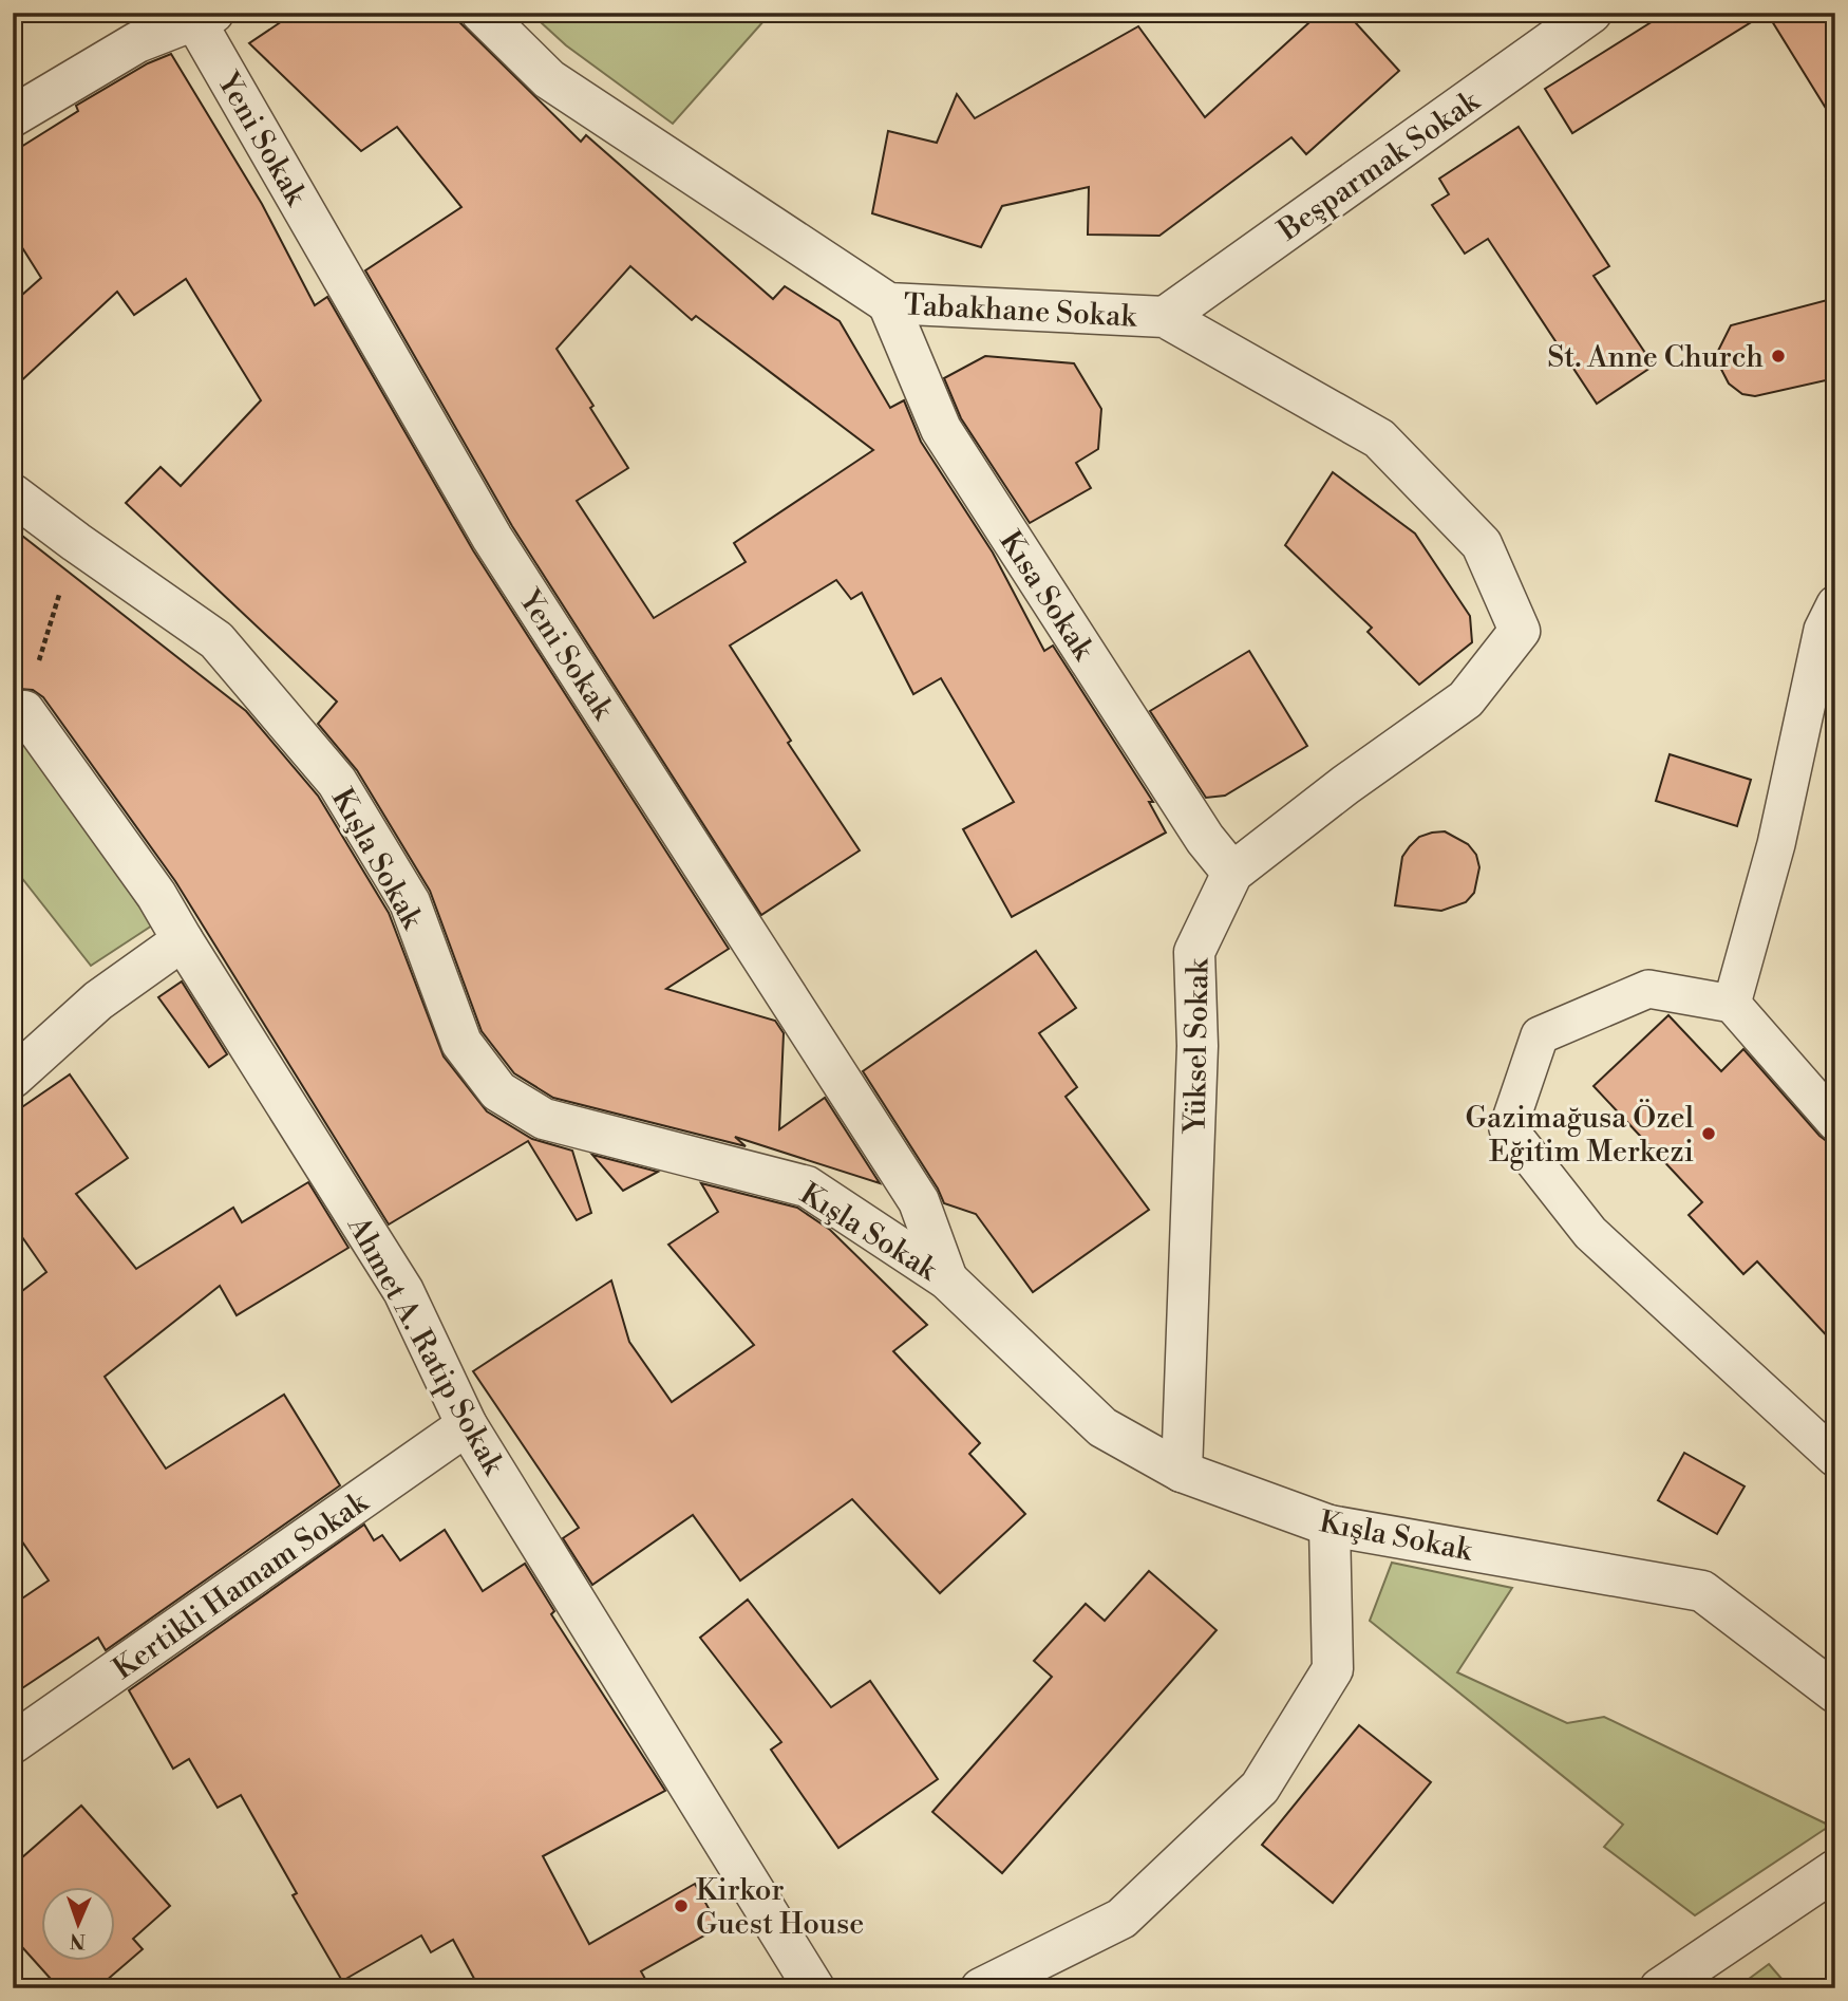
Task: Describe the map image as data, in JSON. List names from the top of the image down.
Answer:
{
  "streets": {
    "street": [
      "Yeni Sokak",
      "Beşparmak Sokak",
      "Tabakhane Sokak",
      "Kısa Sokak",
      "Kışla Sokak",
      "Yüksel Sokak",
      "Ahmet A. Ratip Sokak",
      "Kertikli Hamam Sokak"
    ]
  },
  "crossings": [
    ["Yeni Sokak", "Kışla Sokak"],
    ["Beşparmak Sokak", "Tabakhane Sokak"],
    ["Tabakhane Sokak", "Kısa Sokak"],
    ["Tabakhane Sokak", "Yüksel Sokak"],
    ["Kısa Sokak", "Yüksel Sokak"],
    ["Kışla Sokak", "Yüksel Sokak"],
    ["Ahmet A. Ratip Sokak", "Kertikli Hamam Sokak"]
  ],
  "places": ["St. Anne Church", "Gazimağusa Özel Eğitim Merkezi", "Kirkor Guest House"],
  "north": "bottom"
}
